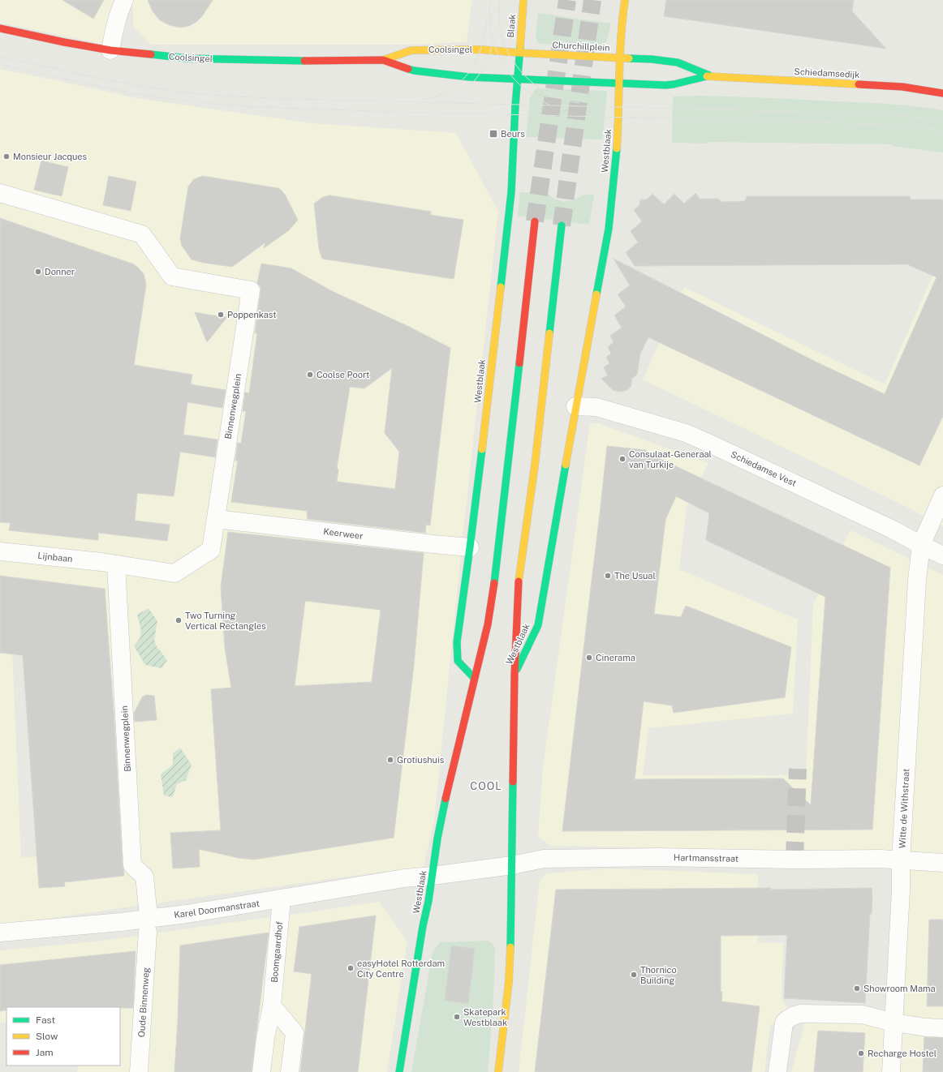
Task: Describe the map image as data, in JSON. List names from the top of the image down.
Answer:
{
  "streets": {
    "main road": [
      "Blaak",
      "Churchillplein",
      "Coolsingel",
      "Schiedamsedijk",
      "Westblaak"
    ],
    "street": [
      "Binnenwegplein",
      "Schiedamse Vest",
      "Keerweer",
      "Lijnbaan",
      "Witte de Withstraat",
      "Hartmansstraat",
      "Karel Doormanstraat",
      "Boomgaardhof",
      "Oude Binnenweg"
    ]
  },
  "crossings": [
    ["Blaak", "Churchillplein"],
    ["Blaak", "Coolsingel"],
    ["Churchillplein", "Coolsingel"],
    ["Churchillplein", "Schiedamsedijk"],
    ["Churchillplein", "Westblaak"],
    ["Coolsingel", "Westblaak"],
    ["Schiedamsedijk", "Westblaak"],
    ["Westblaak", "Schiedamse Vest"],
    ["Westblaak", "Keerweer"],
    ["Westblaak", "Hartmansstraat"],
    ["Westblaak", "Karel Doormanstraat"],
    ["Binnenwegplein", "Keerweer"],
    ["Binnenwegplein", "Lijnbaan"],
    ["Schiedamse Vest", "Witte de Withstraat"],
    ["Witte de Withstraat", "Hartmansstraat"],
    ["Hartmansstraat", "Karel Doormanstraat"],
    ["Karel Doormanstraat", "Boomgaardhof"]
  ],
  "districts": ["COOL"],
  "places": {
    "transit": ["Beurs"],
    "other": [
      "Monsieur Jacques",
      "Donner",
      "Poppenkast",
      "Coolse Poort",
      "Consulaat-Generaal van Turkije",
      "The Usual",
      "Two Turning Vertical Rectangles",
      "Cinerama",
      "Grotiushuis",
      "easyHotel Rotterdam City Centre",
      "Thornico Building",
      "Showroom Mama",
      "Skatepark Westblaak",
      "Recharge Hostel"
    ]
  },
  "legend": ["Fast", "Slow", "Jam"]
}
